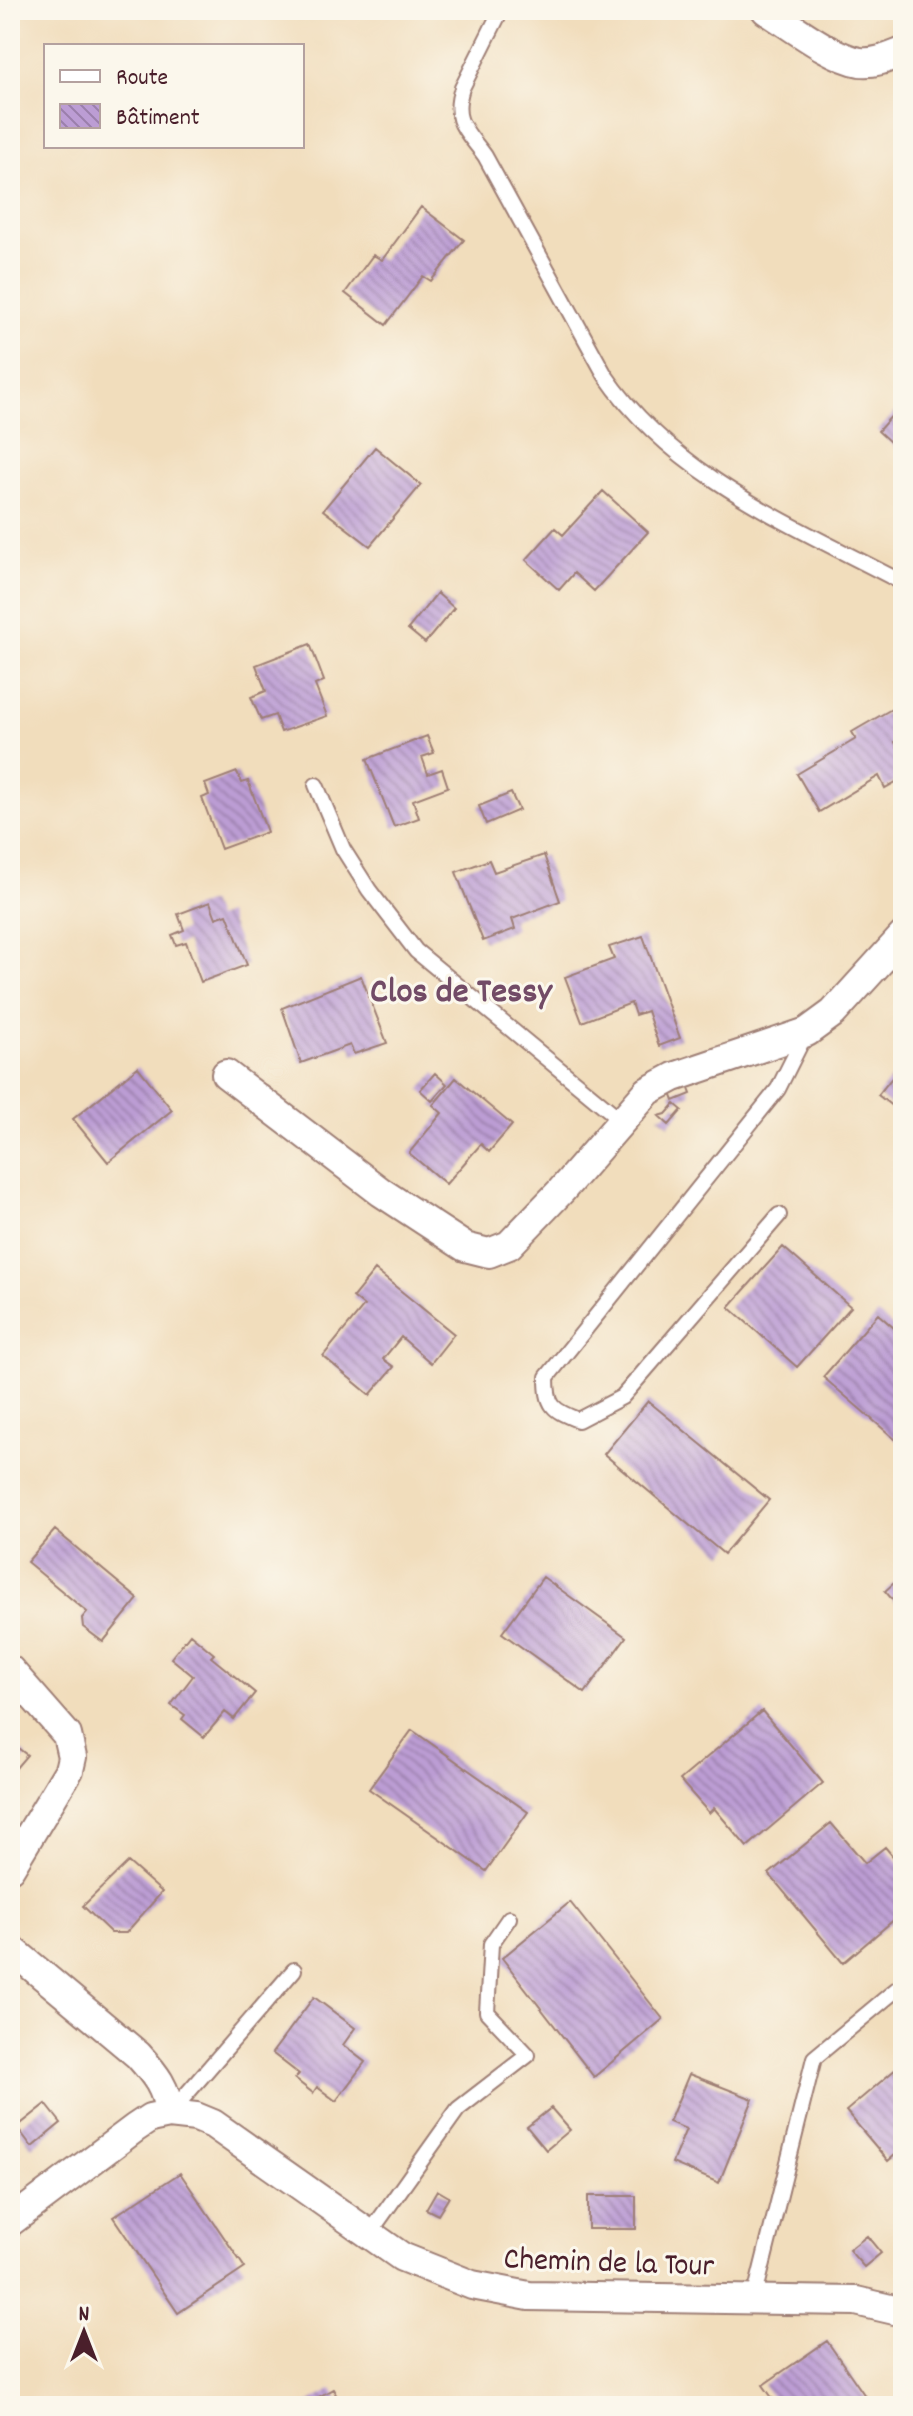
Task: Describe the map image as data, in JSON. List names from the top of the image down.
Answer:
{
  "streets": {
    "street": ["Chemin de la Tour"]
  },
  "districts": ["Clos de Tessy"],
  "legend": ["Route", "Bâtiment"],
  "north": "top"
}
